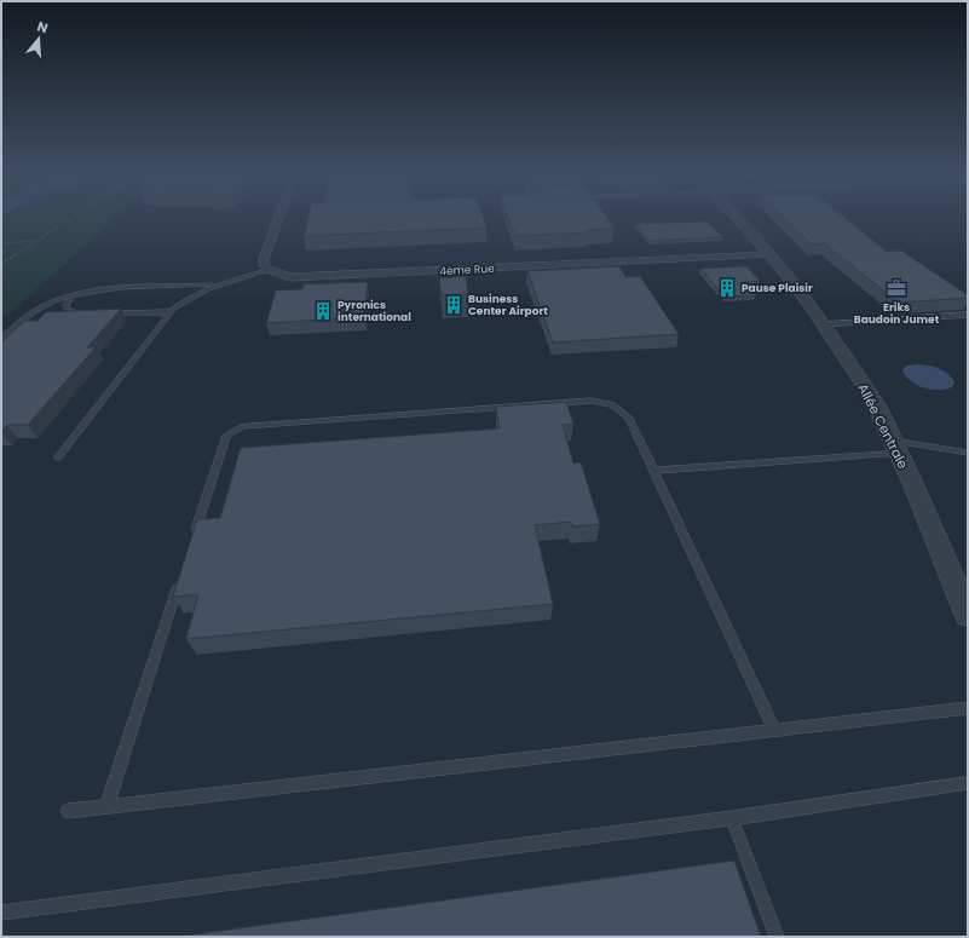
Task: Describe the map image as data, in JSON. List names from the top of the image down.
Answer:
{
  "streets": {
    "street": ["4ème Rue", "Allée Centrale"]
  },
  "crossings": [
    ["4ème Rue", "Allée Centrale"]
  ],
  "places": {
    "building": ["Pause Plaisir", "Business Center Airport", "Pyronics international"],
    "office": ["Eriks Baudoin Jumet"]
  },
  "north": "top"
}
